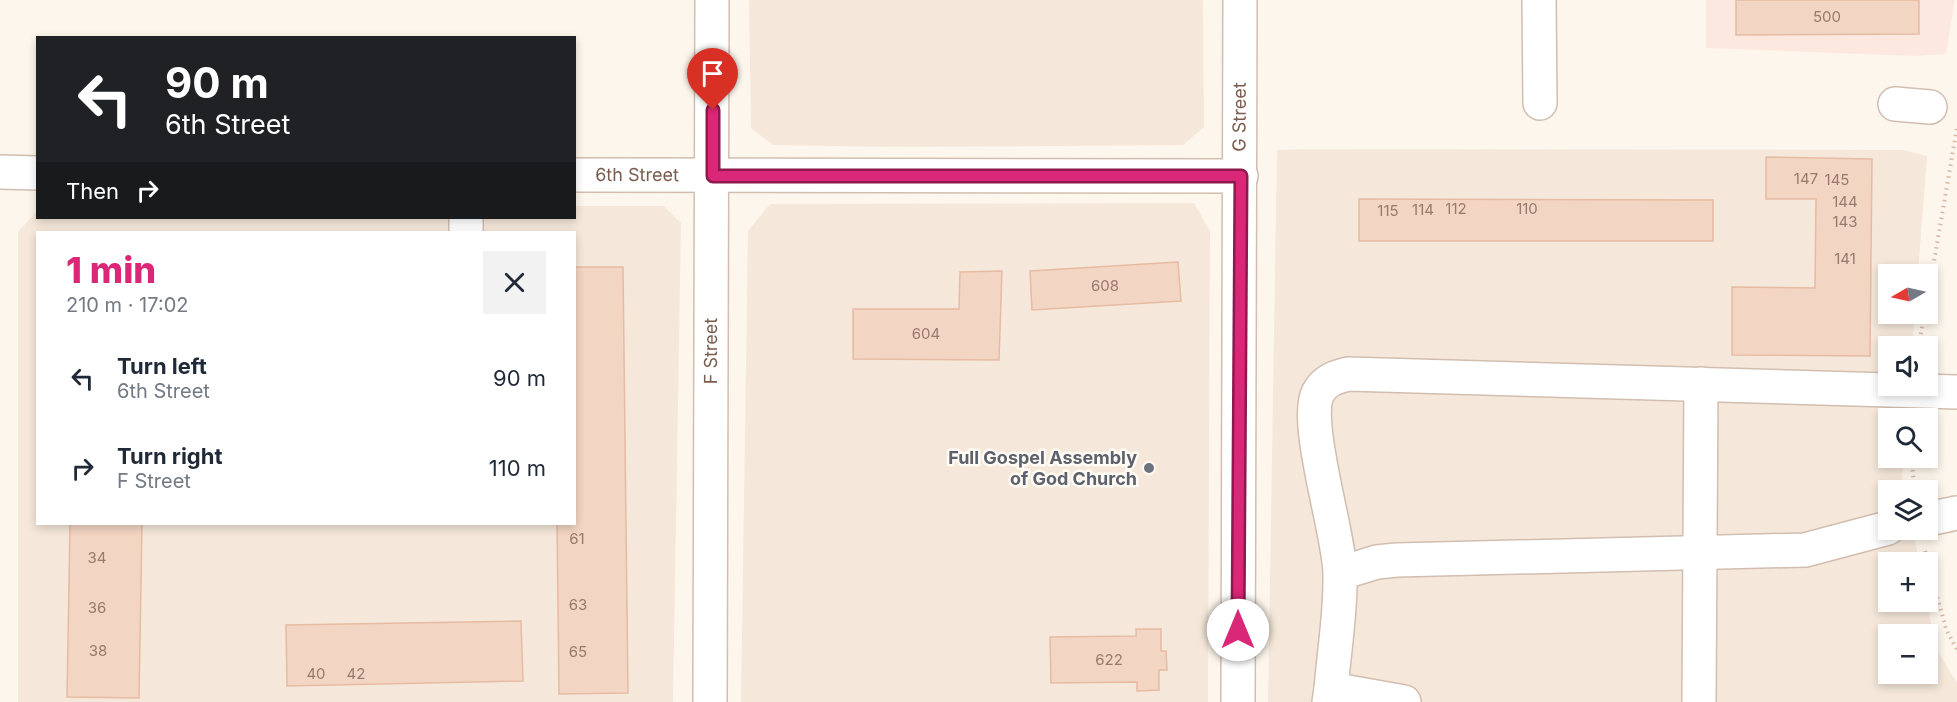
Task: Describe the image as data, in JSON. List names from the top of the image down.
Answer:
{
  "streets": {
    "street": ["G Street", "6th Street", "F Street"]
  },
  "crossings": [
    ["G Street", "6th Street"],
    ["6th Street", "F Street"]
  ],
  "places": ["Full Gospel Assembly of God Church"],
  "house_numbers": [
    "500",
    "147",
    "145",
    "144",
    "112",
    "110",
    "114",
    "115",
    "143",
    "141",
    "608",
    "604",
    "61",
    "34",
    "63",
    "36",
    "38",
    "65",
    "622",
    "40",
    "42"
  ],
  "north": "left",
  "page": {
    "turn": ["90 m", "6th Street"],
    "then": "Then",
    "heading": ["1 min", "210 m · 17:02"],
    "map_buttons": ["+", "−"],
    "list": [
      {
        "name": "Turn left",
        "note": "6th Street",
        "value": "90 m"
      },
      {
        "name": "Turn right",
        "note": "F Street",
        "value": "110 m"
      }
    ]
  }
}
